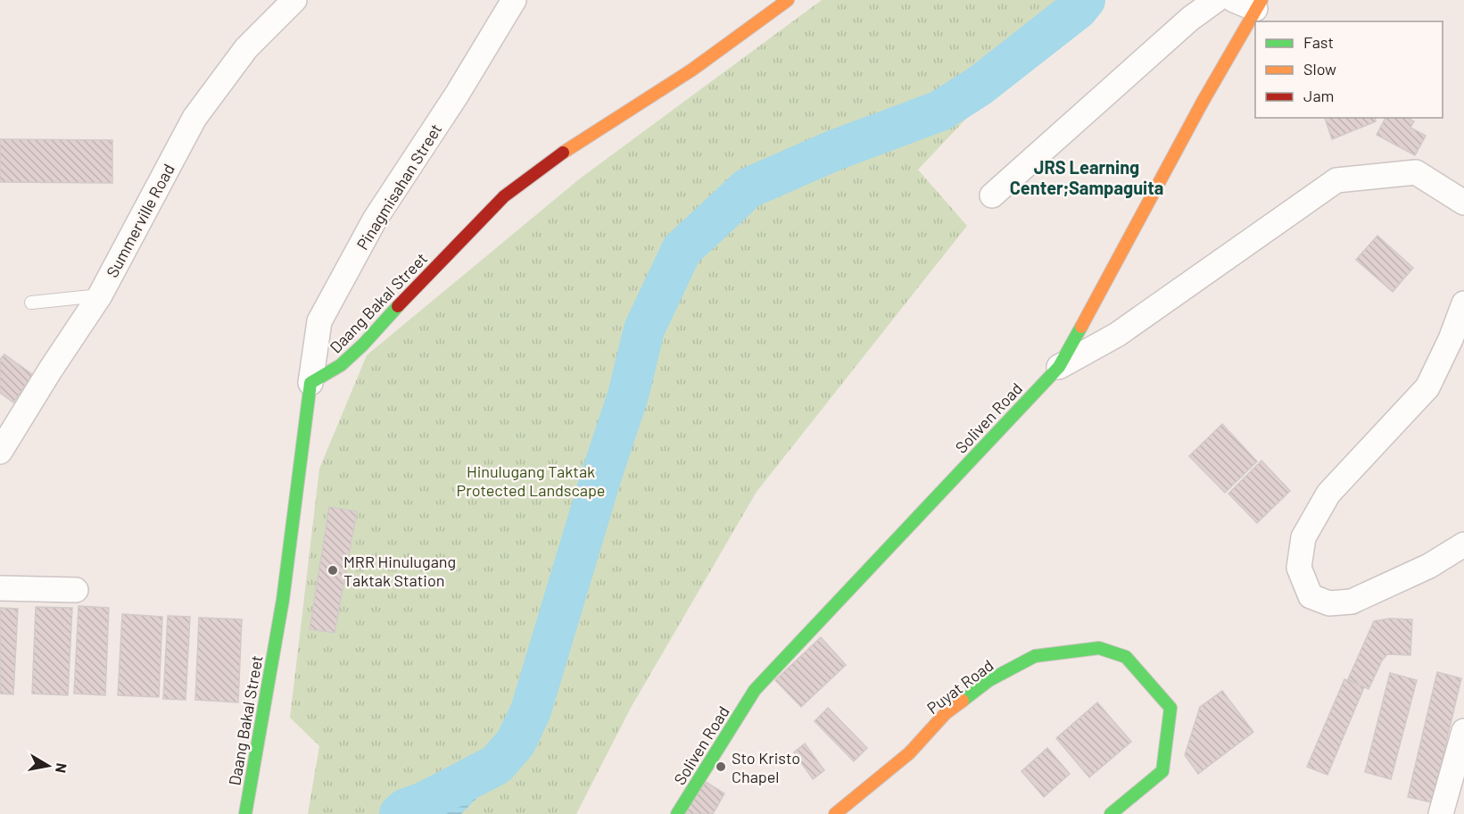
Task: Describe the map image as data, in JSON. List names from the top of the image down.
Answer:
{
  "streets": {
    "street": [
      "Pinagmisahan Street",
      "Summerville Road",
      "Daang Bakal Street",
      "Soliven Road",
      "Puyat Road"
    ]
  },
  "crossings": [
    ["Pinagmisahan Street", "Daang Bakal Street"]
  ],
  "districts": ["JRS Learning Center;Sampaguita"],
  "parks": ["Hinulugang Taktak Protected Landscape"],
  "places": ["MRR Hinulugang Taktak Station", "Sto Kristo Chapel"],
  "legend": ["Fast", "Slow", "Jam"],
  "north": "right"
}
